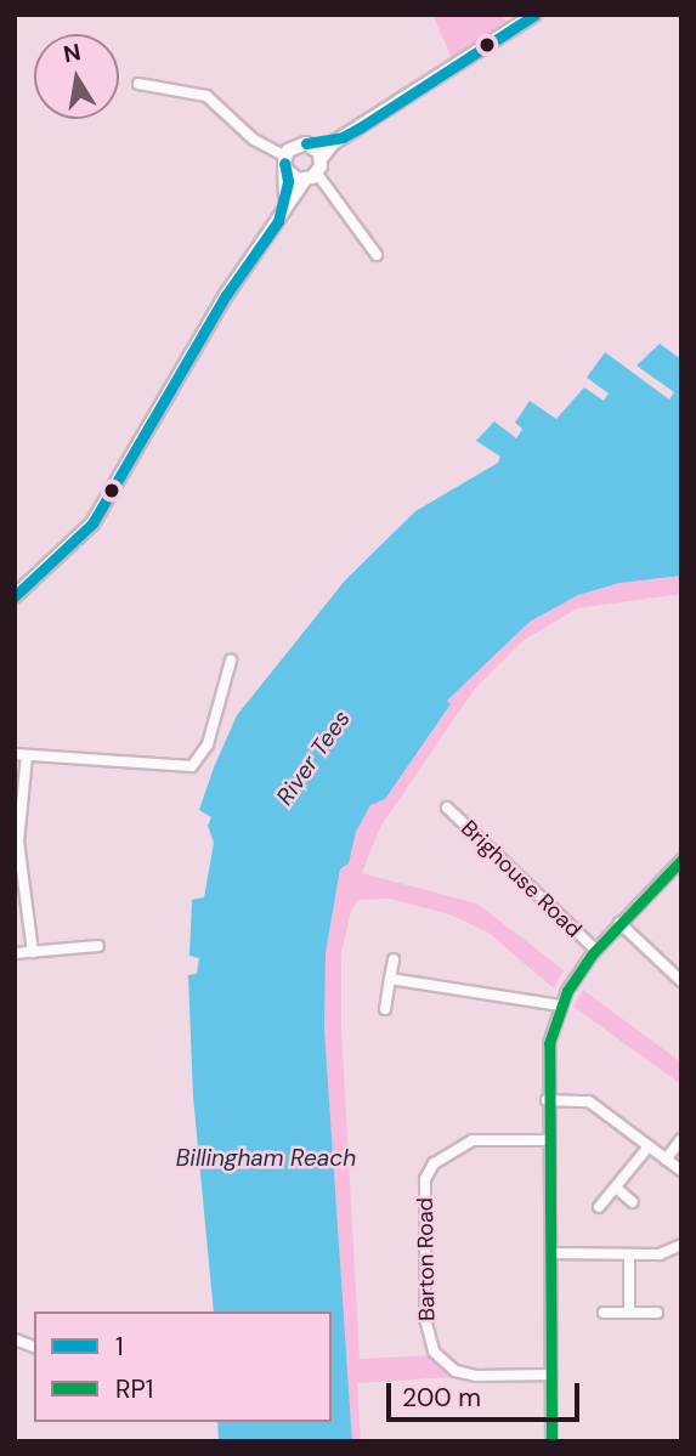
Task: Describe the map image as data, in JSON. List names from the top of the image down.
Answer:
{
  "streets": {
    "street": ["Brighouse Road", "Barton Road"]
  },
  "water": ["River Tees", "Billingham Reach"],
  "lines": ["transit line 1", "transit line RP1"],
  "legend": ["1", "RP1"],
  "scale_bar": "200 m",
  "north": "top"
}
